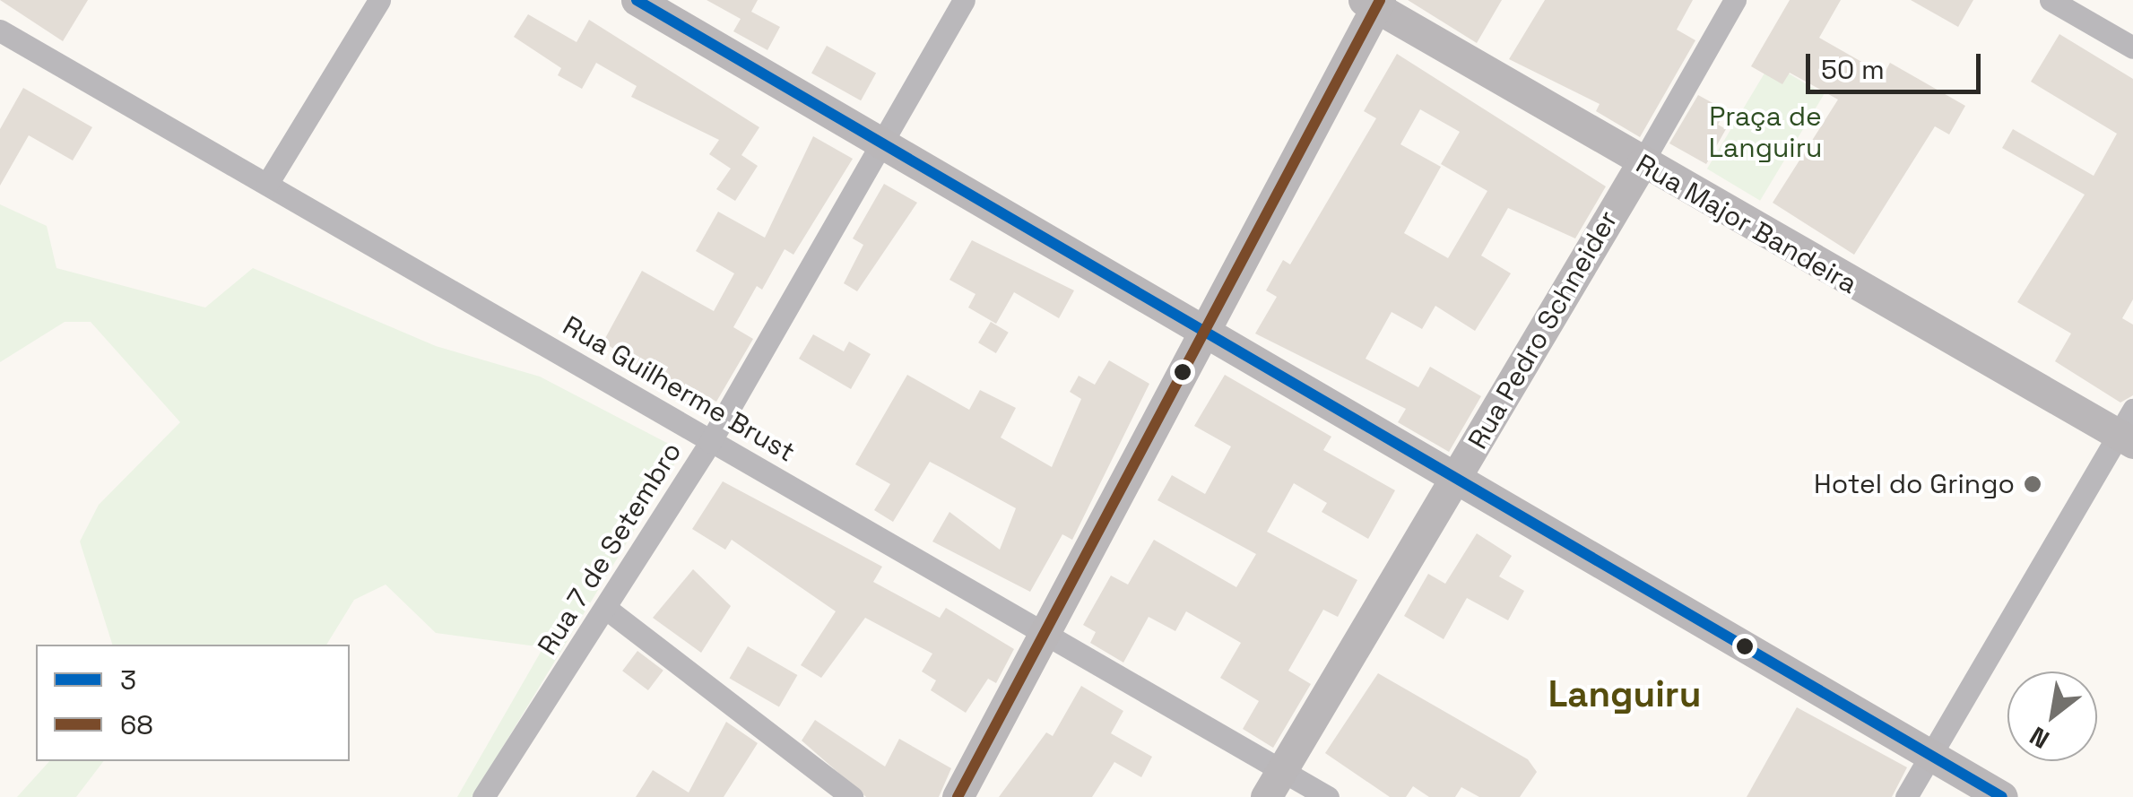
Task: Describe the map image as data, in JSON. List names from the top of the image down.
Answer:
{
  "streets": {
    "main road": ["Rua Major Bandeira", "Rua Pedro Schneider"],
    "street": ["Rua Guilherme Brust", "Rua 7 de Setembro"]
  },
  "crossings": [
    ["Rua Major Bandeira", "Rua Pedro Schneider"],
    ["Rua Pedro Schneider", "Rua Guilherme Brust"],
    ["Rua Guilherme Brust", "Rua 7 de Setembro"]
  ],
  "districts": ["Languiru"],
  "parks": ["Praça de Languiru"],
  "places": ["Hotel do Gringo"],
  "lines": ["transit line 3", "transit line 68"],
  "legend": ["3", "68"],
  "scale_bar": "50 m",
  "north": "bottom left"
}
